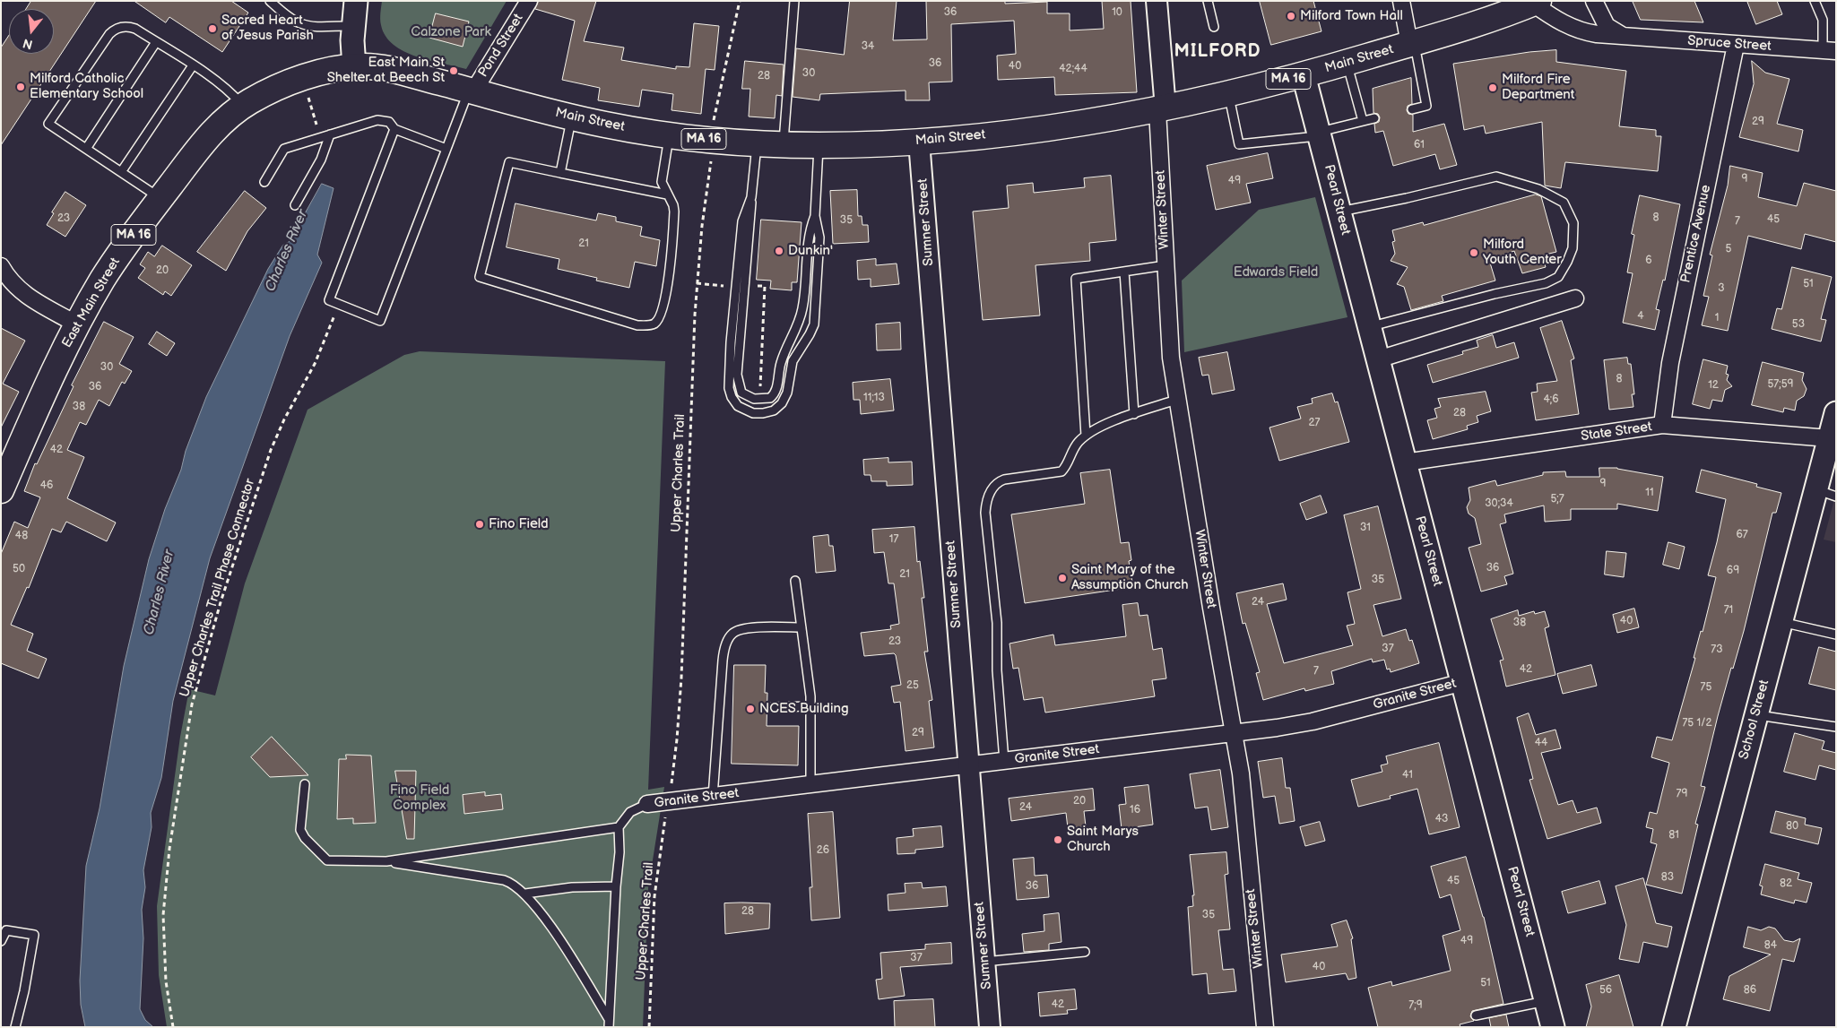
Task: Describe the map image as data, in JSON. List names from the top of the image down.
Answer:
{
  "streets": {
    "main road": [
      "Main Street",
      "MA 16",
      "Pearl Street",
      "East Main Street",
      "School Street"
    ],
    "street": [
      "Spruce Street",
      "Pond Street",
      "Winter Street",
      "Sumner Street",
      "Prentice Avenue",
      "State Street",
      "Granite Street"
    ],
    "path": ["Upper Charles Trail", "Upper Charles Trail Phase Connector"]
  },
  "crossings": [
    ["Spruce Street", "Main Street"],
    ["Spruce Street", "Prentice Avenue"],
    ["Pond Street", "Main Street"],
    ["Main Street", "Pearl Street"],
    ["Main Street", "Winter Street"],
    ["Main Street", "Sumner Street"],
    ["Main Street", "East Main Street"],
    ["Pearl Street", "State Street"],
    ["Pearl Street", "Granite Street"],
    ["Winter Street", "Granite Street"],
    ["Sumner Street", "Granite Street"],
    ["Prentice Avenue", "State Street"],
    ["State Street", "School Street"]
  ],
  "districts": ["MILFORD"],
  "water": ["Charles River"],
  "parks": ["Calzone Park", "Edwards Field", "Fino Field Complex"],
  "places": [
    "Milford Town Hall",
    "Sacred Heart of Jesus Parish",
    "East Main St Shelter at Beech St",
    "Milford Catholic Elementary School",
    "Milford Fire Department",
    "Dunkin'",
    "Milford Youth Center",
    "Fino Field",
    "Saint Mary of the Assumption Church",
    "NCES Building",
    "Saint Marys Church"
  ],
  "house_numbers": [
    "36",
    "10",
    "34",
    "36",
    "40",
    "42;44",
    "30",
    "28",
    "29",
    "61",
    "9",
    "49",
    "8",
    "23",
    "45",
    "35",
    "7",
    "21",
    "5",
    "6",
    "20",
    "51",
    "3",
    "4",
    "1",
    "53",
    "30",
    "8",
    "57;59",
    "12",
    "36",
    "11;13",
    "4;6",
    "38",
    "28",
    "27",
    "42",
    "9",
    "46",
    "11",
    "5;7",
    "30;34",
    "31",
    "67",
    "48",
    "17",
    "36",
    "50",
    "69",
    "21",
    "35",
    "24",
    "71",
    "40",
    "38",
    "23",
    "37",
    "73",
    "42",
    "7",
    "25",
    "75",
    "75 1/2",
    "29",
    "44",
    "41",
    "79",
    "20",
    "24",
    "16",
    "43",
    "80",
    "81",
    "26",
    "83",
    "45",
    "82",
    "36",
    "28",
    "35",
    "49",
    "84",
    "37",
    "40",
    "51",
    "56",
    "86",
    "42",
    "7;9"
  ],
  "north": "bottom"
}
